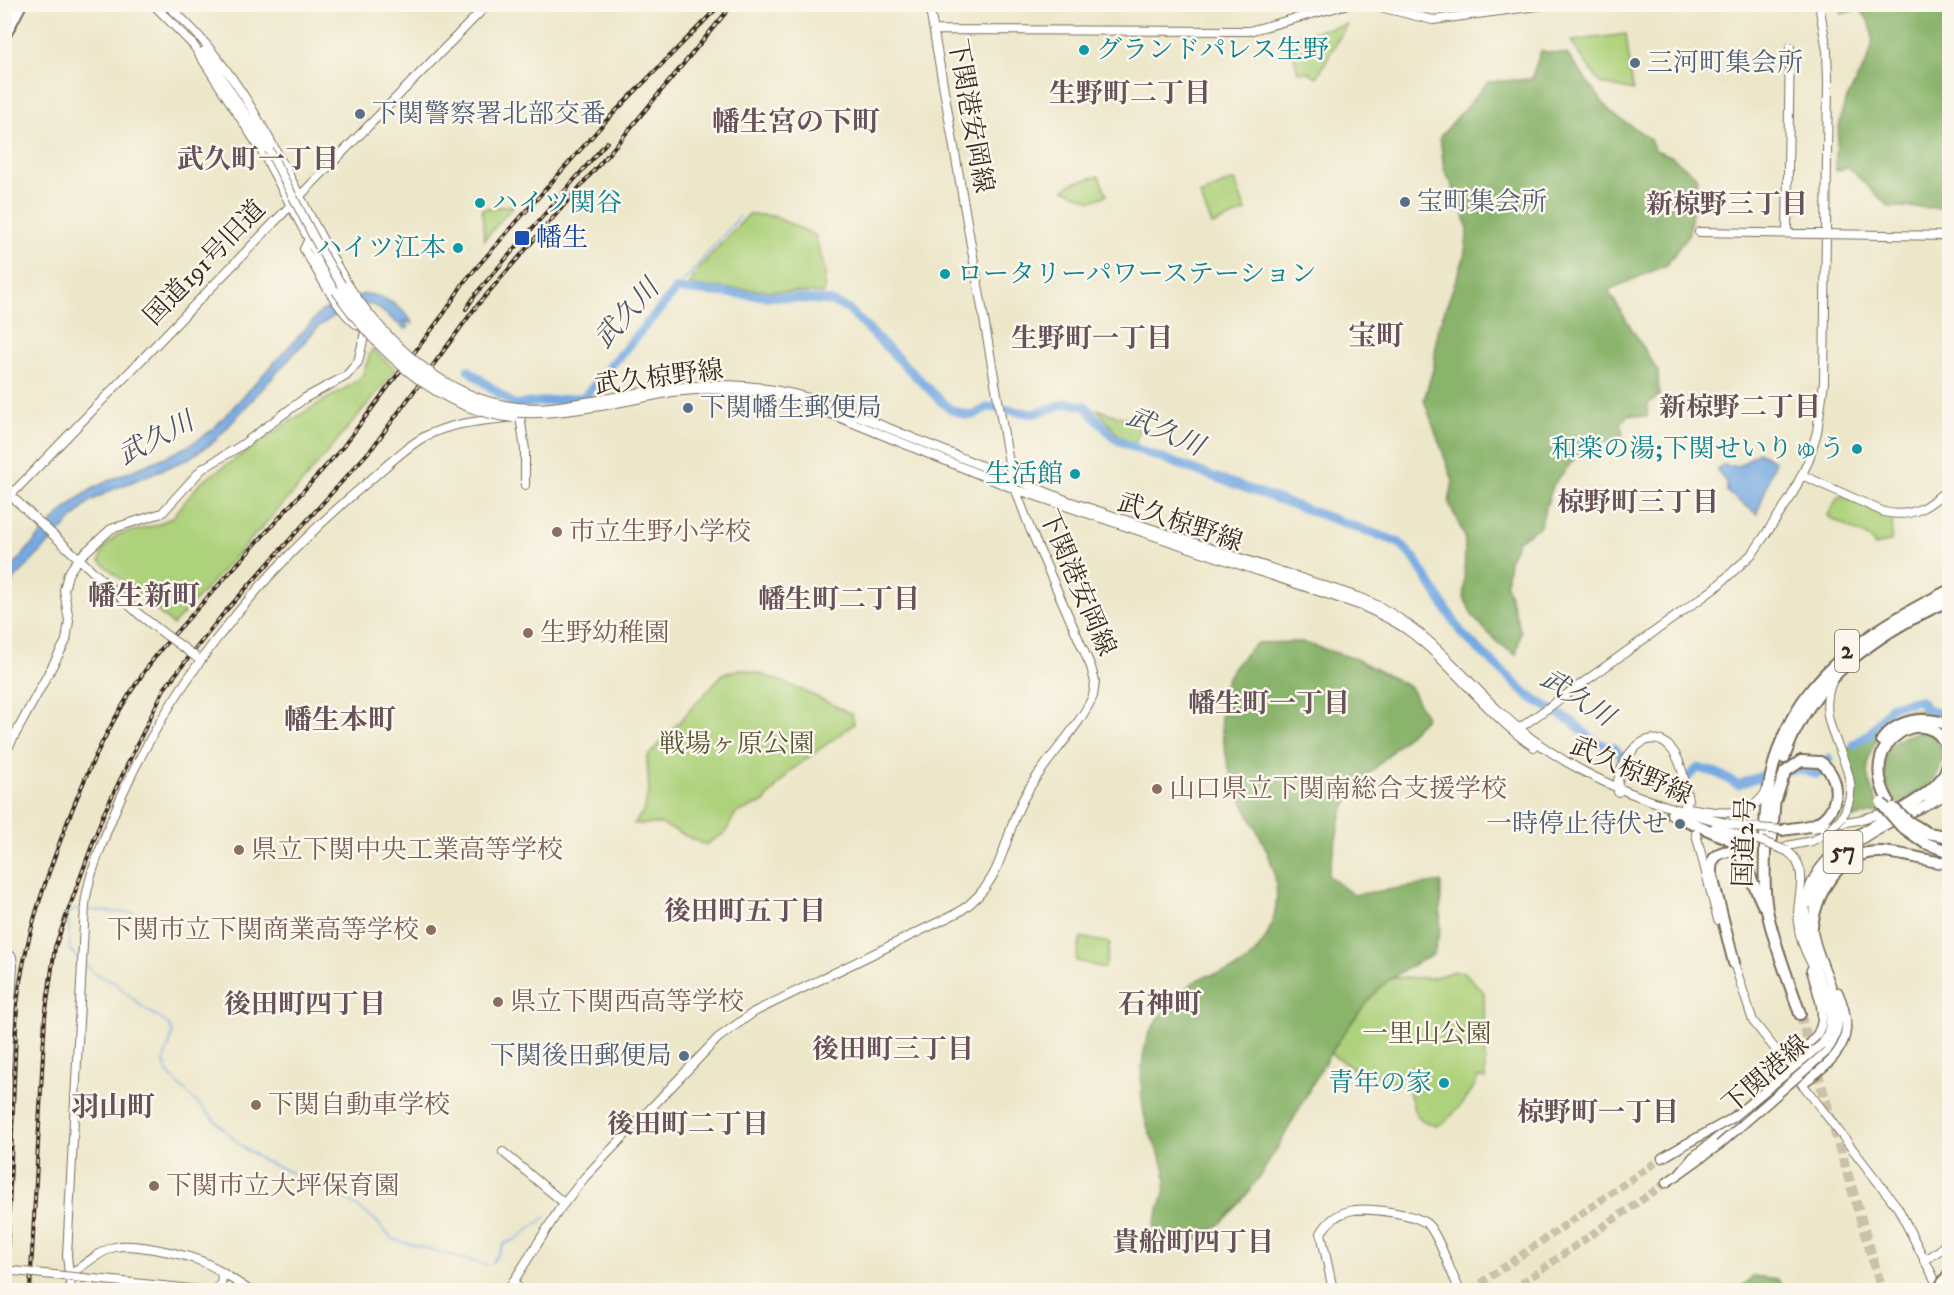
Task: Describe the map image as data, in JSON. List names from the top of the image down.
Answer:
{
  "streets": {
    "highway": ["2", "国道2号"],
    "main road": ["57", "下関港線"],
    "street": ["下関港安岡線", "国道191号旧道", "武久椋野線"]
  },
  "crossings": [
    ["下関港安岡線", "武久椋野線"],
    ["武久椋野線", "国道2号"],
    ["武久椋野線", "下関港線"]
  ],
  "districts": [
    "生野町二丁目",
    "幡生宮の下町",
    "武久町一丁目",
    "新椋野三丁目",
    "宝町",
    "生野町一丁目",
    "新椋野二丁目",
    "椋野町三丁目",
    "幡生新町",
    "幡生町二丁目",
    "幡生町一丁目",
    "幡生本町",
    "後田町五丁目",
    "石神町",
    "後田町四丁目",
    "後田町三丁目",
    "羽山町",
    "椋野町一丁目",
    "後田町二丁目",
    "貴船町四丁目"
  ],
  "water": ["武久川"],
  "parks": ["戦場ヶ原公園", "一里山公園"],
  "places": {
    "other": [
      "グランドパレス生野",
      "三河町集会所",
      "下関警察署北部交番",
      "宝町集会所",
      "ハイツ関谷",
      "ハイツ江本",
      "ロータリーパワーステーション",
      "下関幡生郵便局",
      "和楽の湯;下関せいりゅう",
      "生活館",
      "市立生野小学校",
      "生野幼稚園",
      "山口県立下関南総合支援学校",
      "一時停止待伏せ",
      "県立下関中央工業高等学校",
      "下関市立下関商業高等学校",
      "県立下関西高等学校",
      "下関後田郵便局",
      "青年の家",
      "下関自動車学校",
      "下関市立大坪保育園"
    ],
    "transit": ["幡生"]
  }
}
